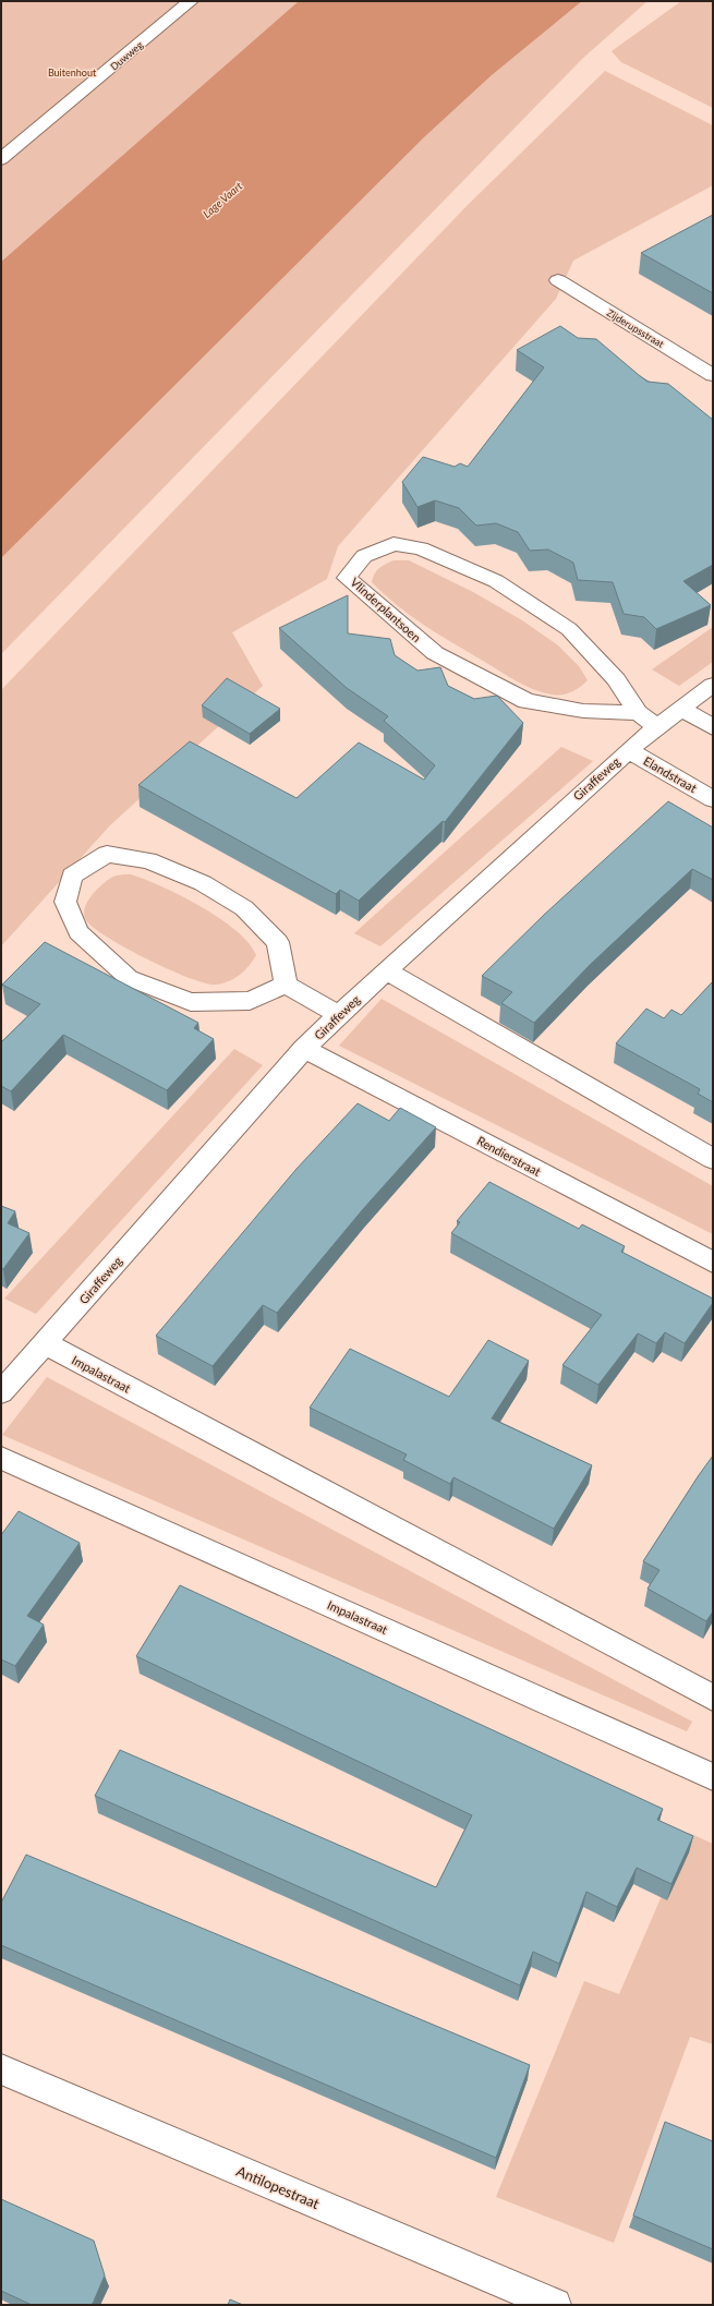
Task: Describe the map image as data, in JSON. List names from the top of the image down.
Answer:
{
  "streets": {
    "street": [
      "Duwweg",
      "Zijderupsstraat",
      "Vlinderplantsoen",
      "Elandstraat",
      "Giraffeweg",
      "Rendierstraat",
      "Impalastraat",
      "Antilopestraat"
    ]
  },
  "crossings": [
    ["Vlinderplantsoen", "Giraffeweg"],
    ["Elandstraat", "Giraffeweg"],
    ["Giraffeweg", "Rendierstraat"],
    ["Giraffeweg", "Impalastraat"]
  ],
  "water": ["Lage Vaart"],
  "parks": ["Buitenhout"]
}
